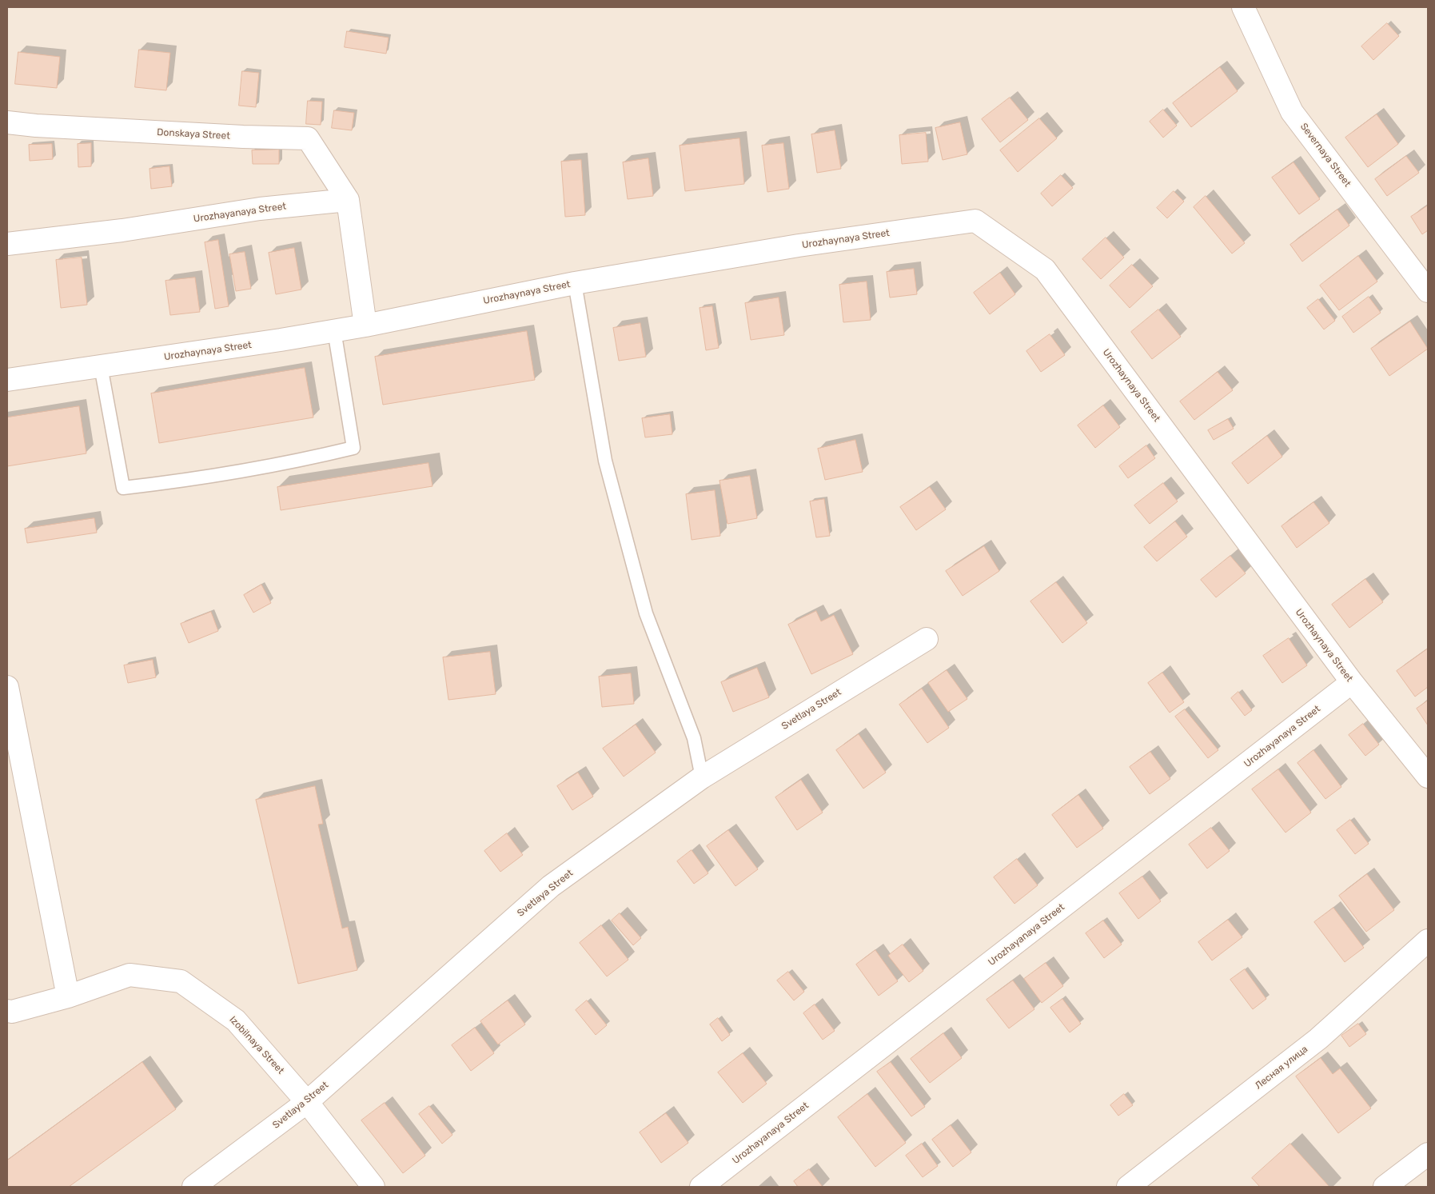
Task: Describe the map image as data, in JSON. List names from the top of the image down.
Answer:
{
  "streets": {
    "street": [
      "Donskaya Street",
      "Severnaya Street",
      "Urozhayanaya Street",
      "Urozhaynaya Street",
      "Svetlaya Street",
      "Izobilnaya Street",
      "Лесная улица"
    ]
  },
  "crossings": [
    ["Donskaya Street", "Urozhayanaya Street"],
    ["Urozhayanaya Street", "Urozhaynaya Street"],
    ["Svetlaya Street", "Izobilnaya Street"]
  ]
}
